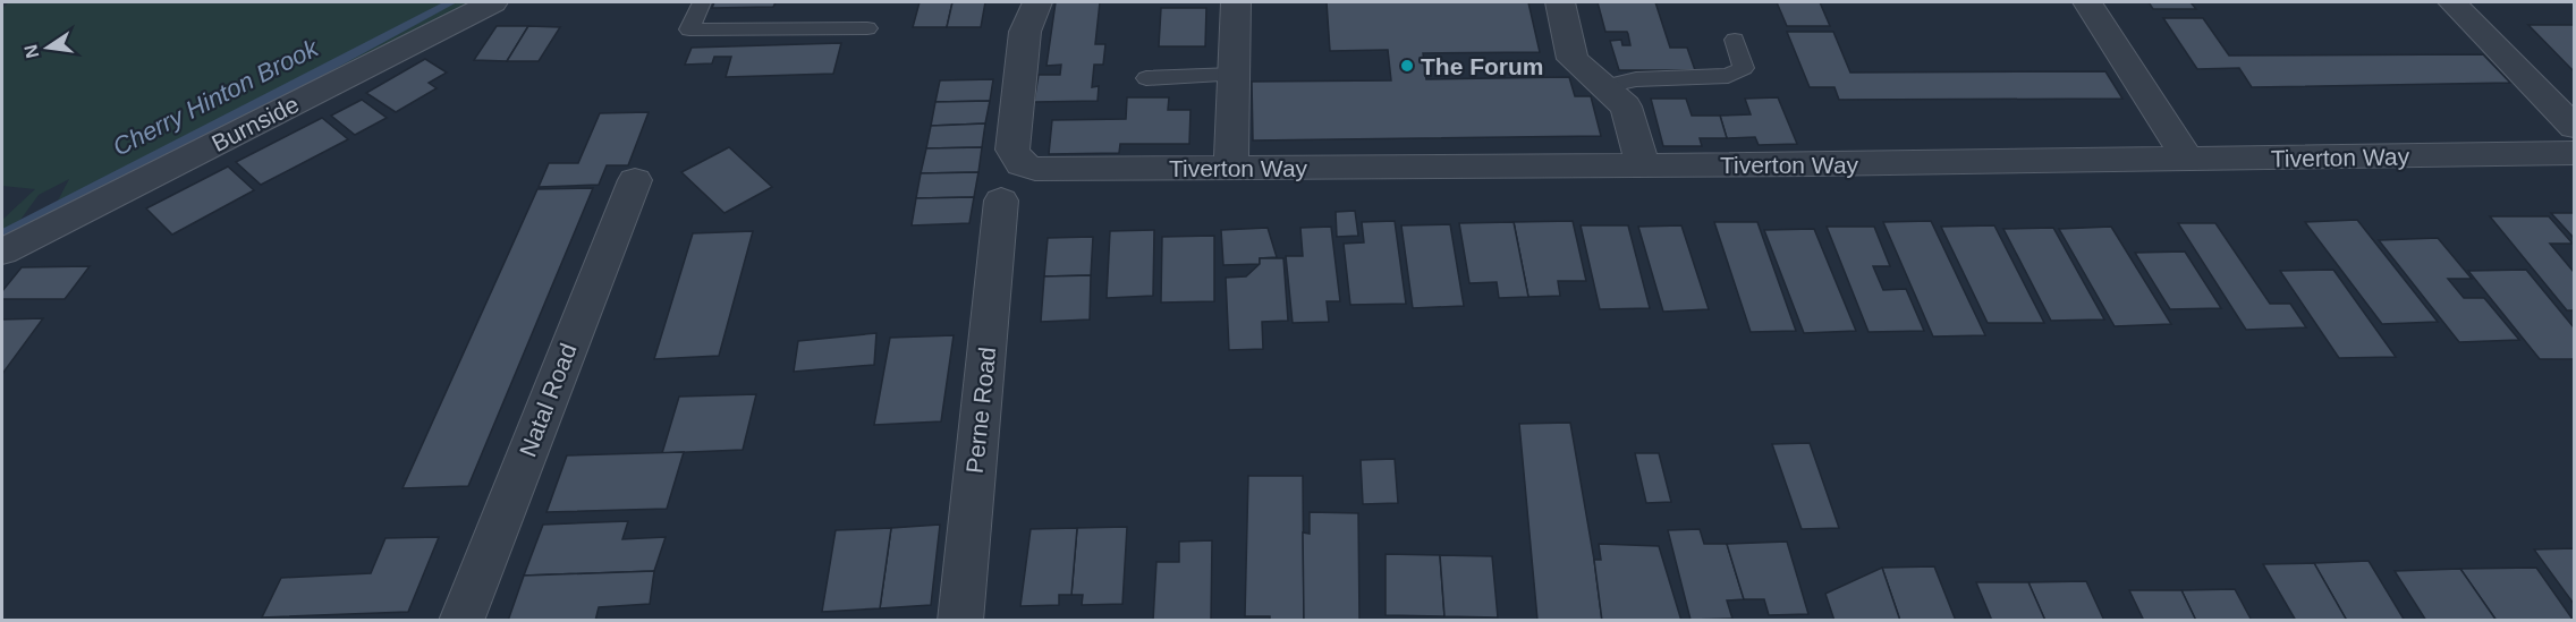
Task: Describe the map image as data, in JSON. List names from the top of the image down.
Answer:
{
  "streets": {
    "street": [
      "Burnside",
      "Tiverton Way",
      "Natal Road",
      "Perne Road"
    ]
  },
  "water": ["Cherry Hinton Brook"],
  "places": ["The Forum"],
  "north": "left"
}
